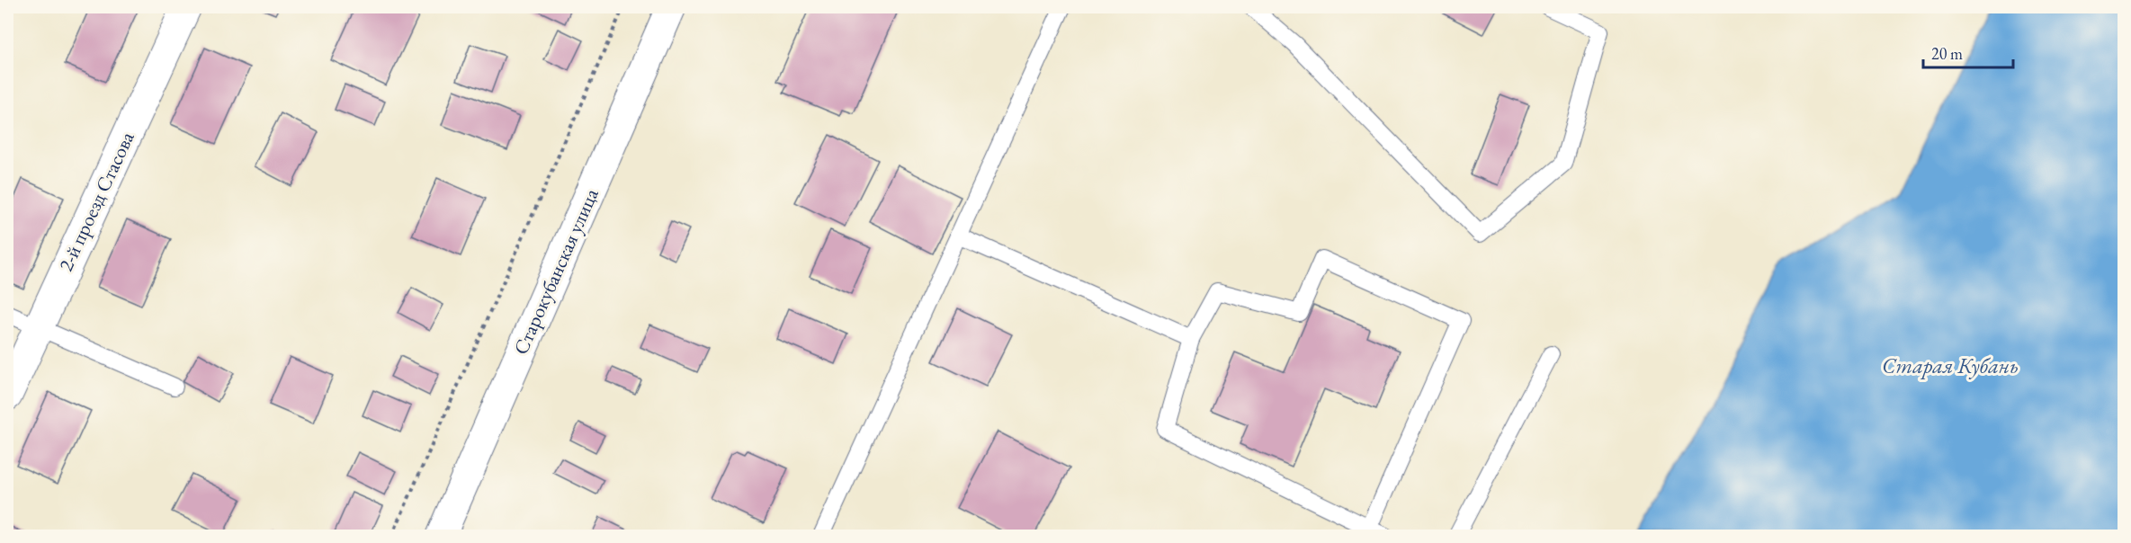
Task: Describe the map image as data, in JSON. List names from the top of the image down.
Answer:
{
  "streets": {
    "street": ["2-й проезд Стасова", "Старокубанская улица"]
  },
  "water": ["Старая Кубань"],
  "scale_bar": "20 m"
}
